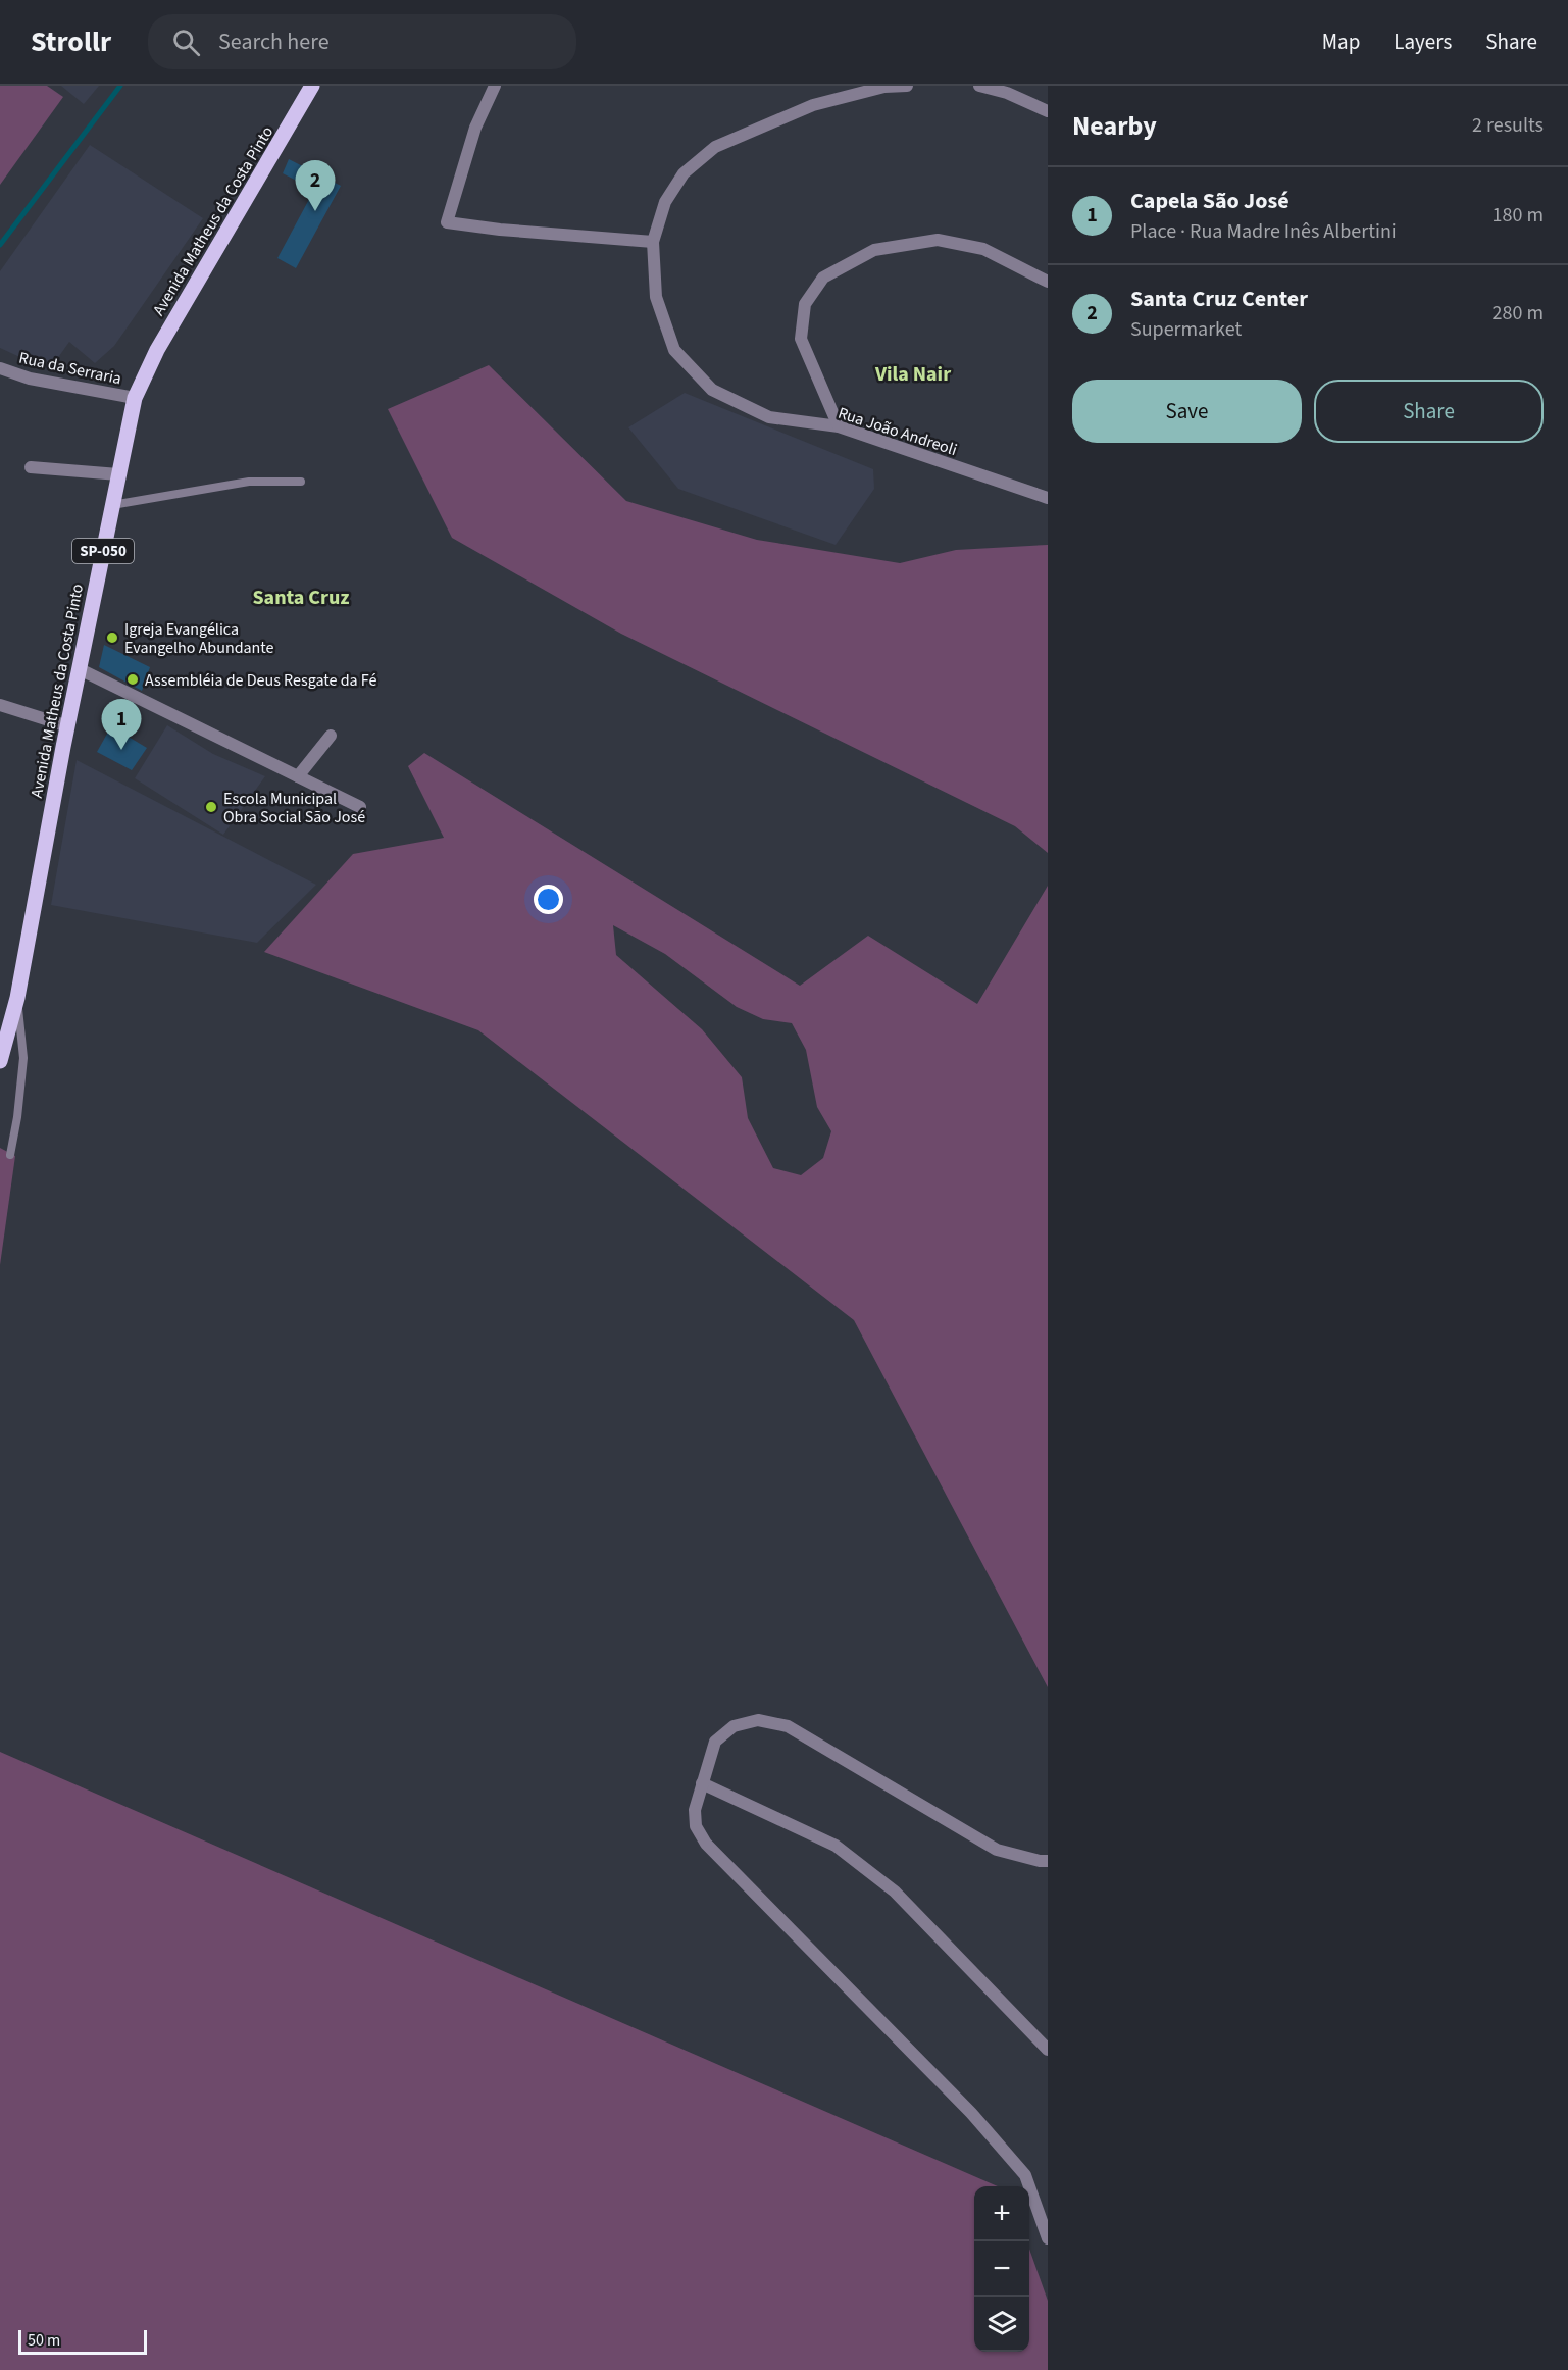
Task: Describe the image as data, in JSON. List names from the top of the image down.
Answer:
{
  "streets": {
    "main road": ["Avenida Matheus da Costa Pinto", "SP-050"],
    "street": ["Rua da Serraria", "Rua João Andreoli"]
  },
  "crossings": [
    ["Avenida Matheus da Costa Pinto", "Rua da Serraria"]
  ],
  "districts": ["Vila Nair", "Santa Cruz"],
  "places": ["Igreja Evangélica Evangelho Abundante", "Assembléia de Deus Resgate da Fé", "Escola Municipal Obra Social São José"],
  "scale_bar": "50 m",
  "page": {
    "header": "Strollr",
    "search": "Search here",
    "nav": ["Map", "Layers", "Share"],
    "heading": ["Nearby", "2 results"],
    "pins": ["2", "1"],
    "list": [
      {
        "mark": "1",
        "name": "Capela São José",
        "note": "Place · Rua Madre Inês Albertini",
        "value": "180 m"
      },
      {
        "mark": "2",
        "name": "Santa Cruz Center",
        "note": "Supermarket",
        "value": "280 m"
      }
    ],
    "buttons": ["Save", "Share"],
    "map_buttons": ["+", "−"],
    "scale": "50 m"
  }
}
